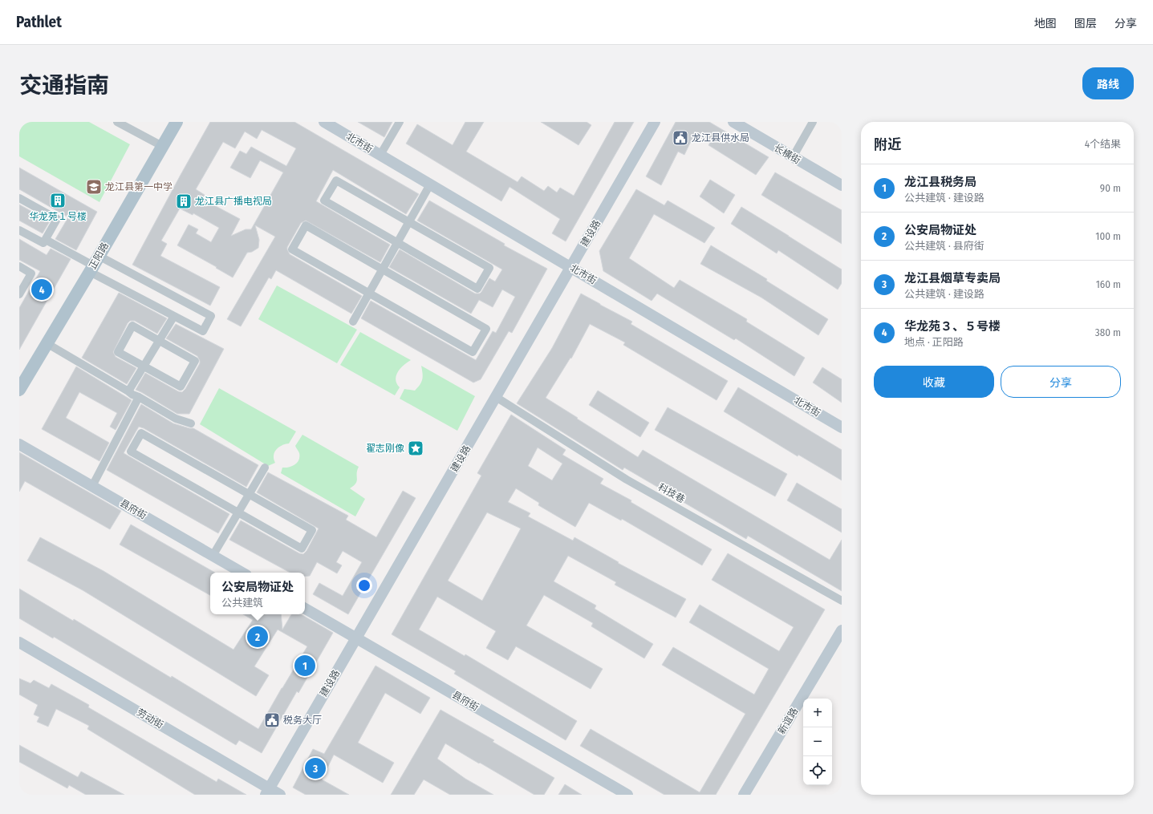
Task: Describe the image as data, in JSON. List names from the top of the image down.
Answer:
{
  "streets": {
    "main road": ["正阳路"],
    "street": [
      "北市街",
      "长横街",
      "建设路",
      "科技巷",
      "县府街",
      "劳动街",
      "新谊路"
    ]
  },
  "crossings": [
    ["北市街", "建设路"],
    ["建设路", "科技巷"],
    ["建设路", "县府街"],
    ["建设路", "劳动街"]
  ],
  "places": {
    "public building": ["龙江县供水局", "税务大厅"],
    "school or university": ["龙江县第一中学"],
    "building": ["华龙苑１号楼", "龙江县广播电视局"],
    "place": ["翟志刚像"]
  },
  "page": {
    "header": "Pathlet",
    "nav": ["地图", "图层", "分享"],
    "title": "交通指南",
    "buttons": [
      "路线",
      ["收藏", "分享"]
    ],
    "heading": ["附近", "4个结果"],
    "list": [
      {
        "mark": "1",
        "name": "龙江县税务局",
        "note": "公共建筑 · 建设路",
        "value": "90 m"
      },
      {
        "mark": "2",
        "name": "公安局物证处",
        "note": "公共建筑 · 县府街",
        "value": "100 m"
      },
      {
        "mark": "3",
        "name": "龙江县烟草专卖局",
        "note": "公共建筑 · 建设路",
        "value": "160 m"
      },
      {
        "mark": "4",
        "name": "华龙苑３、５号楼",
        "note": "地点 · 正阳路",
        "value": "380 m"
      }
    ],
    "pins": [
      "4",
      "2",
      "1",
      "3"
    ],
    "popup": ["公安局物证处", "公共建筑"],
    "map_buttons": ["+", "−"]
  }
}
